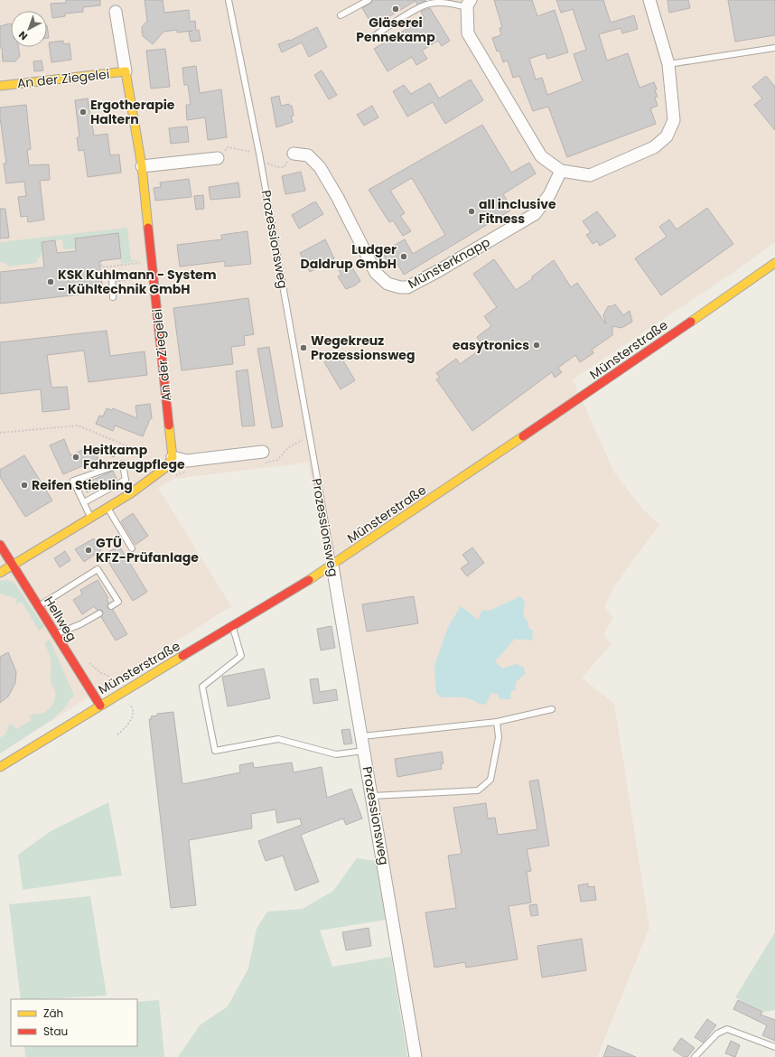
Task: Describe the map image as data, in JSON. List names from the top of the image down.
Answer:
{
  "streets": {
    "street": [
      "An der Ziegelei",
      "Prozessionsweg",
      "Münsterknapp",
      "Münsterstraße",
      "Hellweg"
    ]
  },
  "crossings": [
    ["Prozessionsweg", "Münsterstraße"],
    ["Münsterstraße", "Hellweg"]
  ],
  "places": [
    "Gläserei Pennekamp",
    "Ergotherapie Haltern",
    "all inclusive Fitness",
    "Ludger Daldrup GmbH",
    "KSK Kuhlmann - System - Kühltechnik GmbH",
    "easytronics",
    "Wegekreuz Prozessionsweg",
    "Heitkamp Fahrzeugpflege",
    "Reifen Stiebling",
    "GTÜ KFZ-Prüfanlage"
  ],
  "legend": ["Zäh", "Stau"],
  "north": "bottom left"
}
